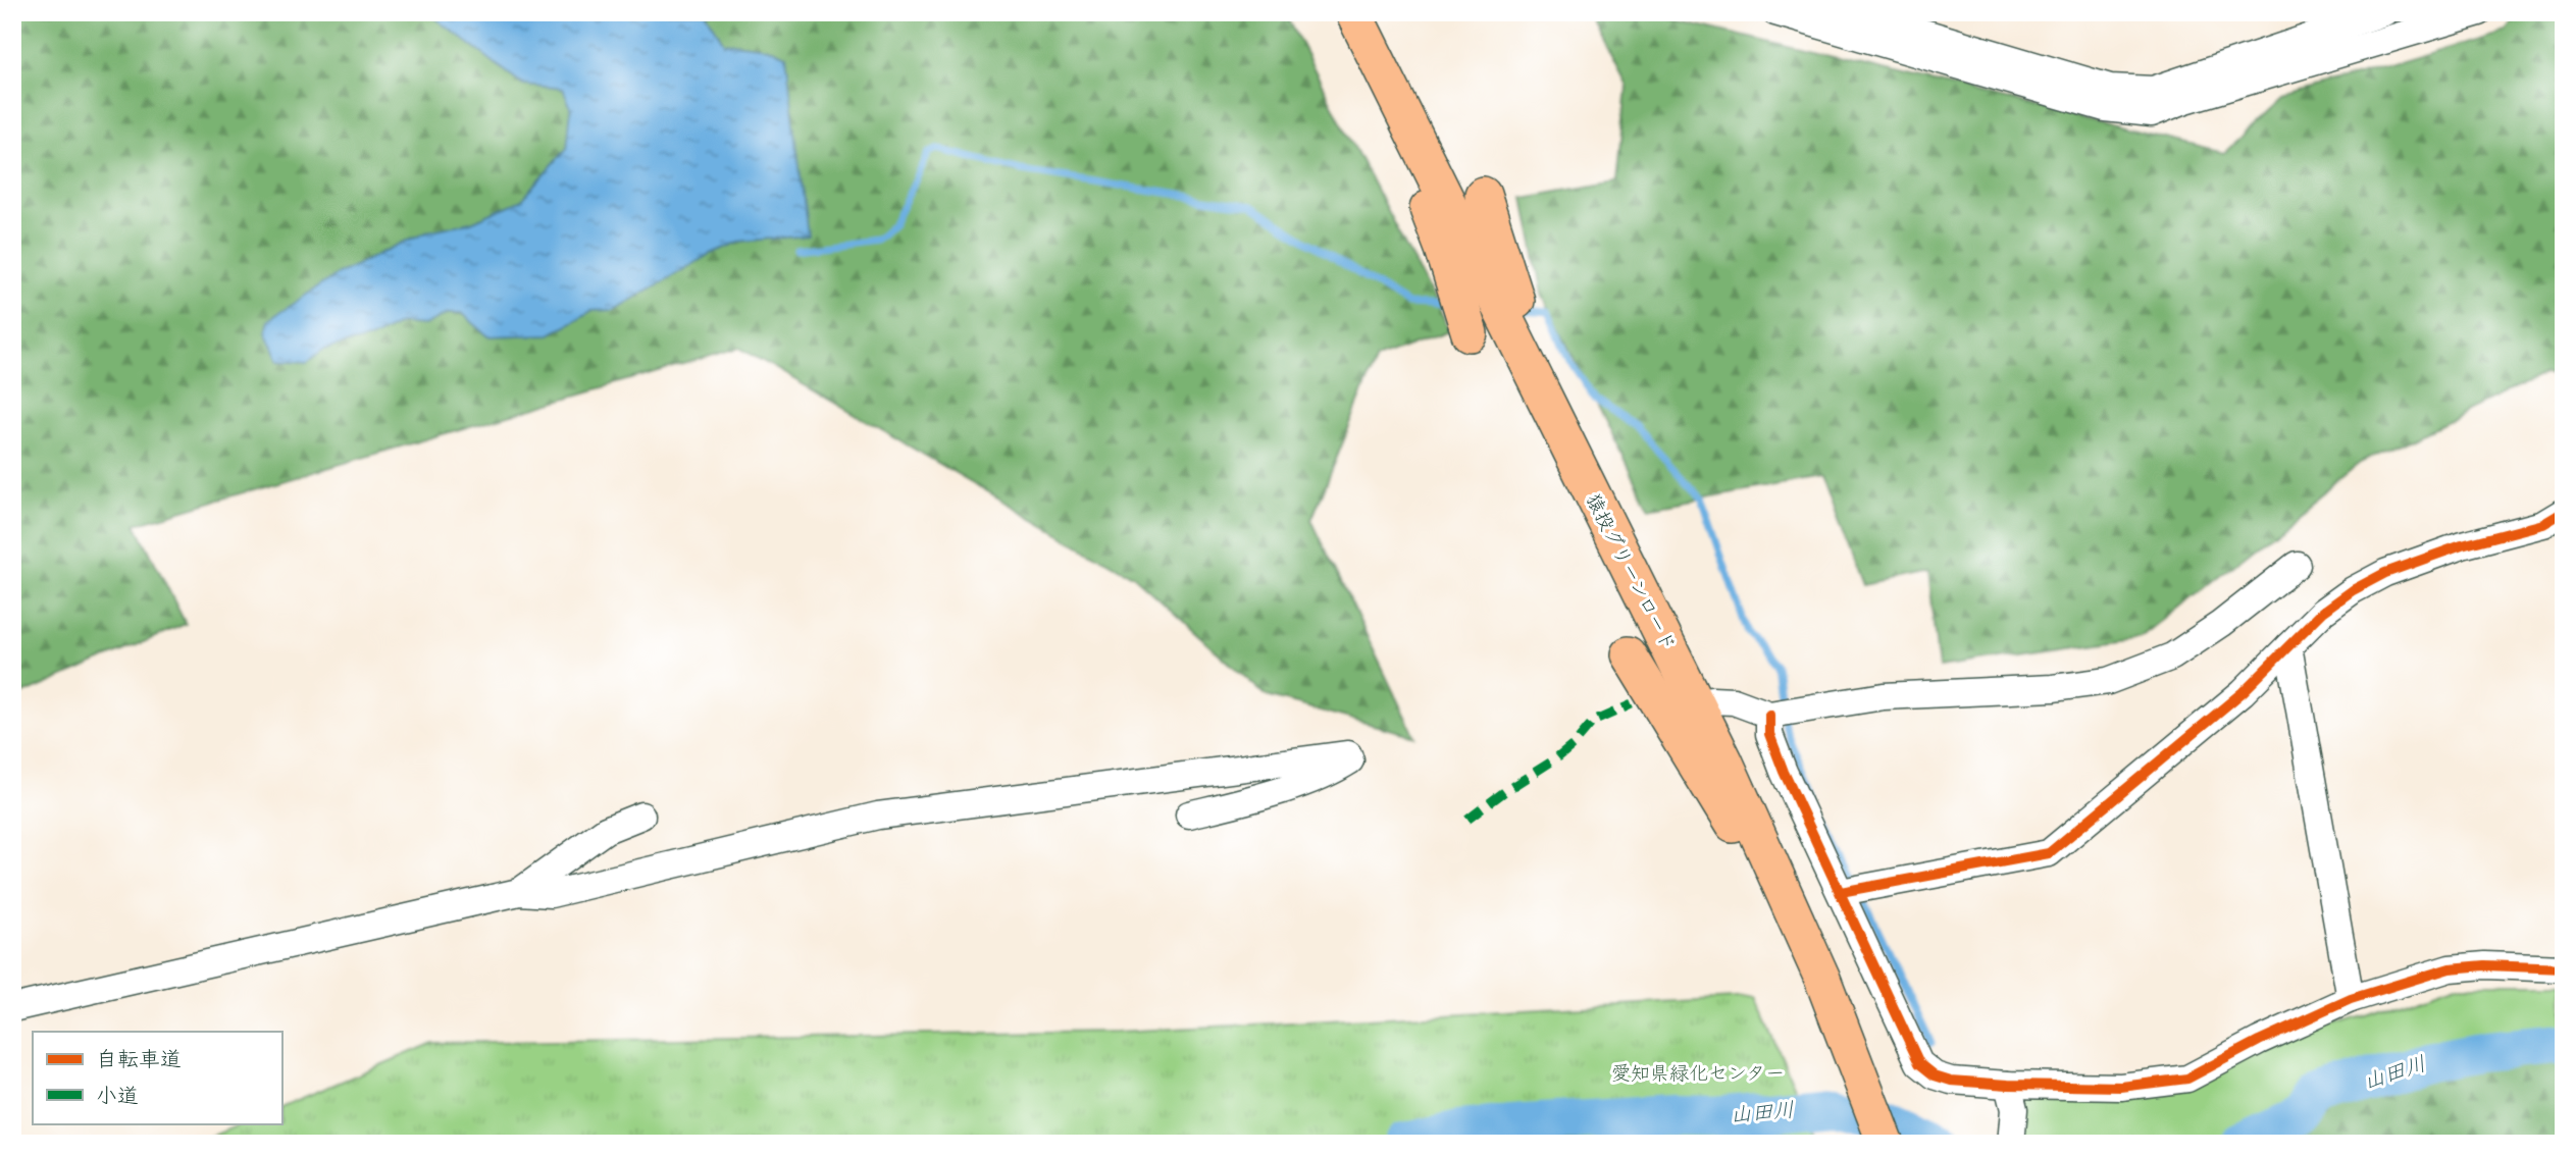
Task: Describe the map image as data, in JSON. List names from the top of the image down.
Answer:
{
  "streets": {
    "main road": ["猿投グリーンロード"]
  },
  "water": ["山田川"],
  "parks": ["愛知県緑化センター"],
  "legend": ["自転車道", "小道"]
}
